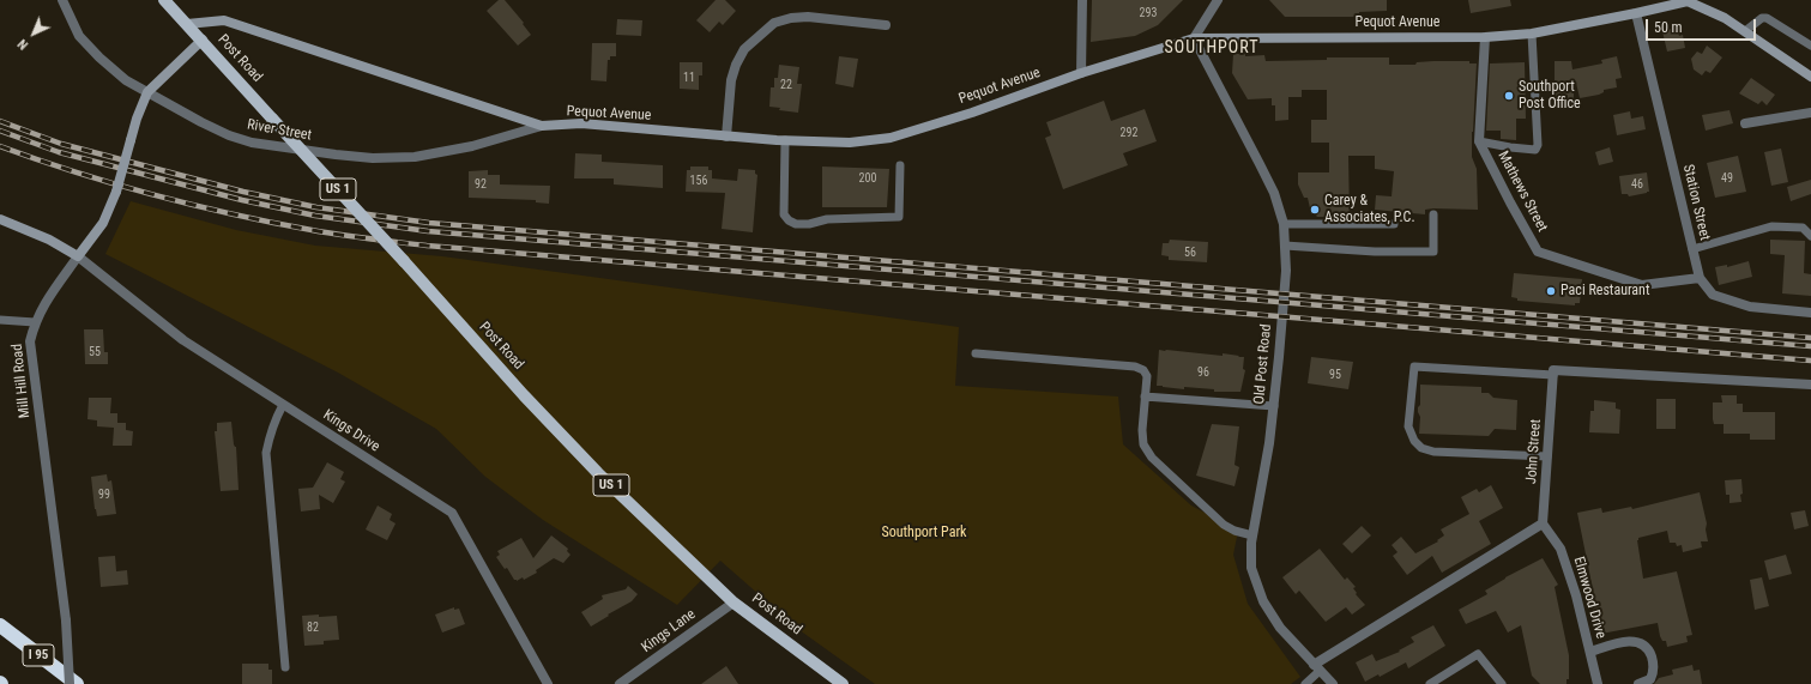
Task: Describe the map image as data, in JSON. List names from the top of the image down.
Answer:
{
  "streets": {
    "highway": ["I 95"],
    "main road": ["Post Road", "US 1"],
    "street": [
      "Pequot Avenue",
      "River Street",
      "Mathews Street",
      "Station Street",
      "Old Post Road",
      "Mill Hill Road",
      "Kings Drive",
      "John Street",
      "Elmwood Drive",
      "Kings Lane"
    ]
  },
  "crossings": [
    ["Pequot Avenue", "Post Road"],
    ["Pequot Avenue", "River Street"],
    ["Pequot Avenue", "Mathews Street"],
    ["Pequot Avenue", "Station Street"],
    ["Pequot Avenue", "Old Post Road"],
    ["Post Road", "Mill Hill Road"],
    ["Post Road", "Kings Lane"],
    ["River Street", "Mill Hill Road"],
    ["Mathews Street", "Station Street"],
    ["Mill Hill Road", "Kings Drive"],
    ["John Street", "Elmwood Drive"]
  ],
  "districts": ["SOUTHPORT"],
  "parks": ["Southport Park"],
  "places": ["Southport Post Office", "Carey & Associates, P.C.", "Paci Restaurant"],
  "house_numbers": [
    "293",
    "11",
    "22",
    "292",
    "200",
    "49",
    "156",
    "92",
    "46",
    "56",
    "55",
    "96",
    "95",
    "99",
    "82"
  ],
  "scale_bar": "50 m",
  "north": "bottom left"
}
